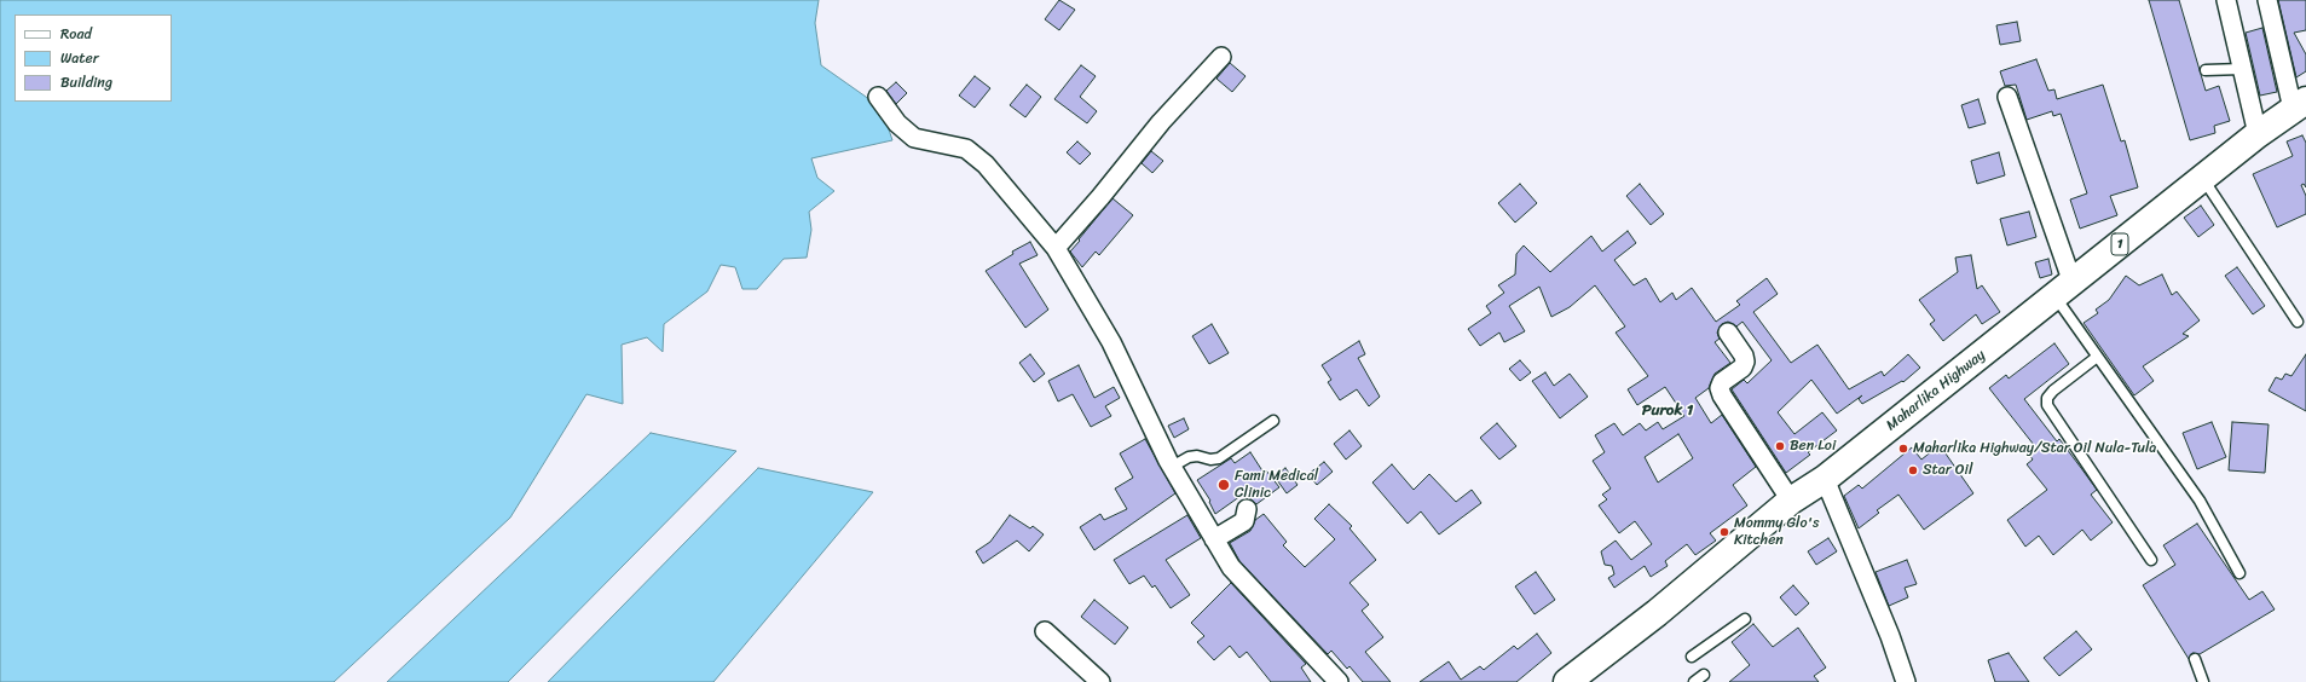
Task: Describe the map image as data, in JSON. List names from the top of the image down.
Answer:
{
  "streets": {
    "main road": ["1", "Maharlika Highway"]
  },
  "districts": ["Purok 1"],
  "places": [
    "Ben Loi",
    "Maharlika Highway/Star Oil Nula-Tula",
    "Star Oil",
    "Fami Medical Clinic",
    "Mommy Glo's Kitchen"
  ],
  "legend": ["Road", "Water", "Building"]
}
